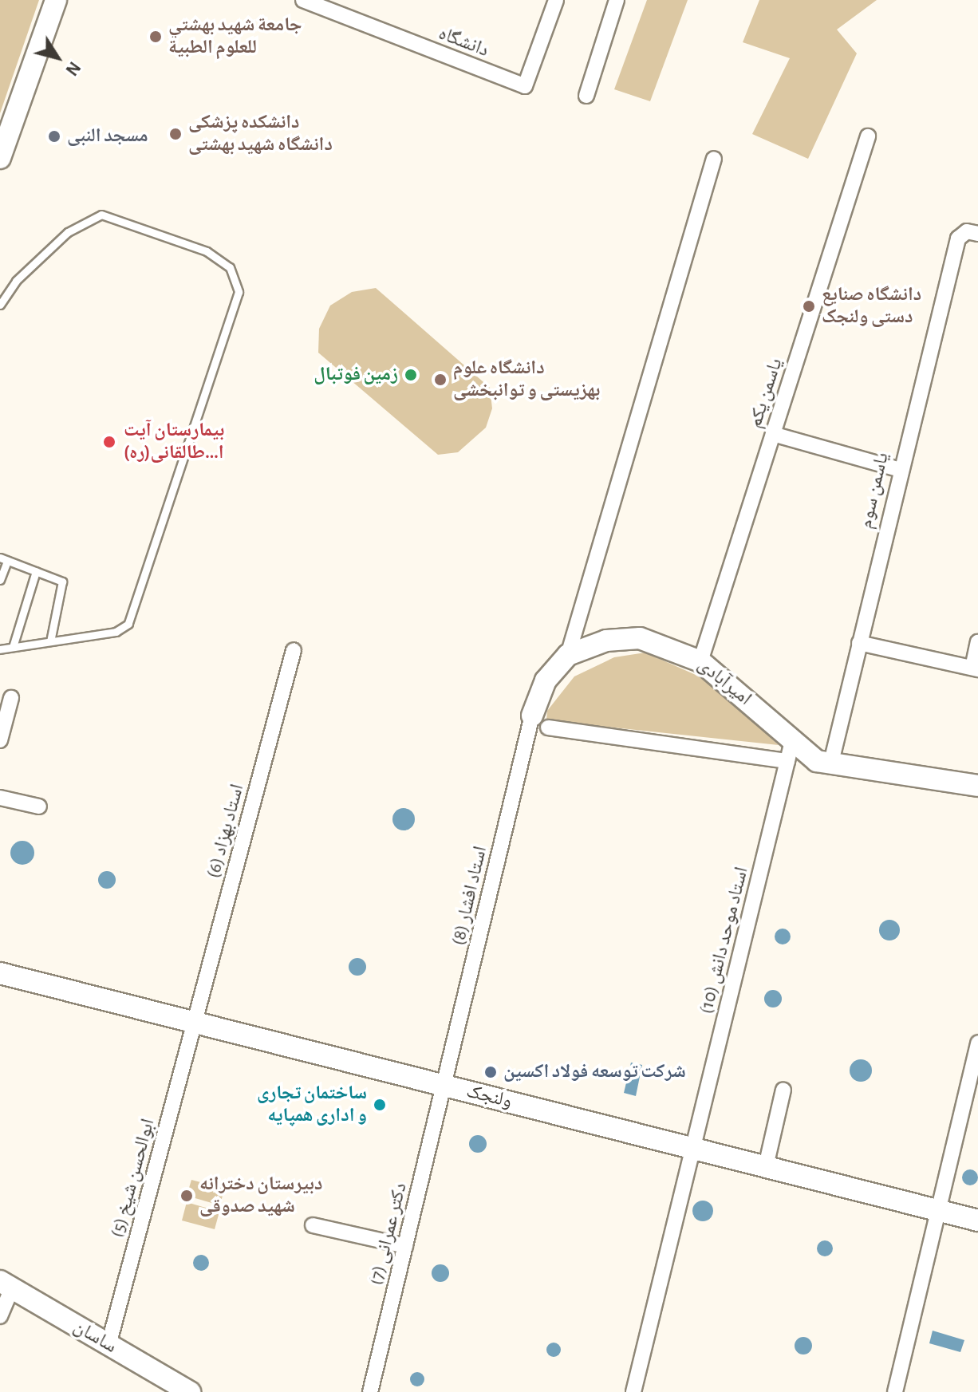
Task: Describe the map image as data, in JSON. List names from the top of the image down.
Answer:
{
  "streets": {
    "street": [
      "دانشگاه",
      "یاسمن یکم",
      "یاسمن سوم",
      "امیرآبادی",
      "استاد بهزاد (6)",
      "استاد افشار (8)",
      "استاد موحد دانش (10)",
      "ولنجک",
      "ابوالحسن شیخ (5)",
      "دکتر عمرانی (7)",
      "ساسان"
    ]
  },
  "crossings": [
    ["یاسمن یکم", "امیرآبادی"],
    ["یاسمن سوم", "امیرآبادی"],
    ["امیرآبادی", "استاد افشار (8)"],
    ["امیرآبادی", "استاد موحد دانش (10)"],
    ["استاد بهزاد (6)", "ولنجک"],
    ["استاد بهزاد (6)", "ابوالحسن شیخ (5)"],
    ["استاد افشار (8)", "ولنجک"],
    ["استاد افشار (8)", "دکتر عمرانی (7)"],
    ["استاد موحد دانش (10)", "ولنجک"],
    ["ولنجک", "ابوالحسن شیخ (5)"],
    ["ولنجک", "دکتر عمرانی (7)"],
    ["ابوالحسن شیخ (5)", "ساسان"]
  ],
  "places": [
    "جامعة شهيد بهشتي للعلوم الطبية",
    "دانشکده پزشکی دانشگاه شهید بهشتی",
    "مسجد النبی",
    "دانشگاه صنایع دستى ولنجک",
    "زمین فوتبال",
    "دانشگاه علوم بهزیستی و توانبخشی",
    "بیمارستان آیت ا...طالقانی(ره)",
    "شرکت توسعه فولاد اکسین",
    "ساختمان تجاری و اداری همپایه",
    "دبیرستان دخترانه شهید صدوقی"
  ],
  "north": "bottom right"
}
